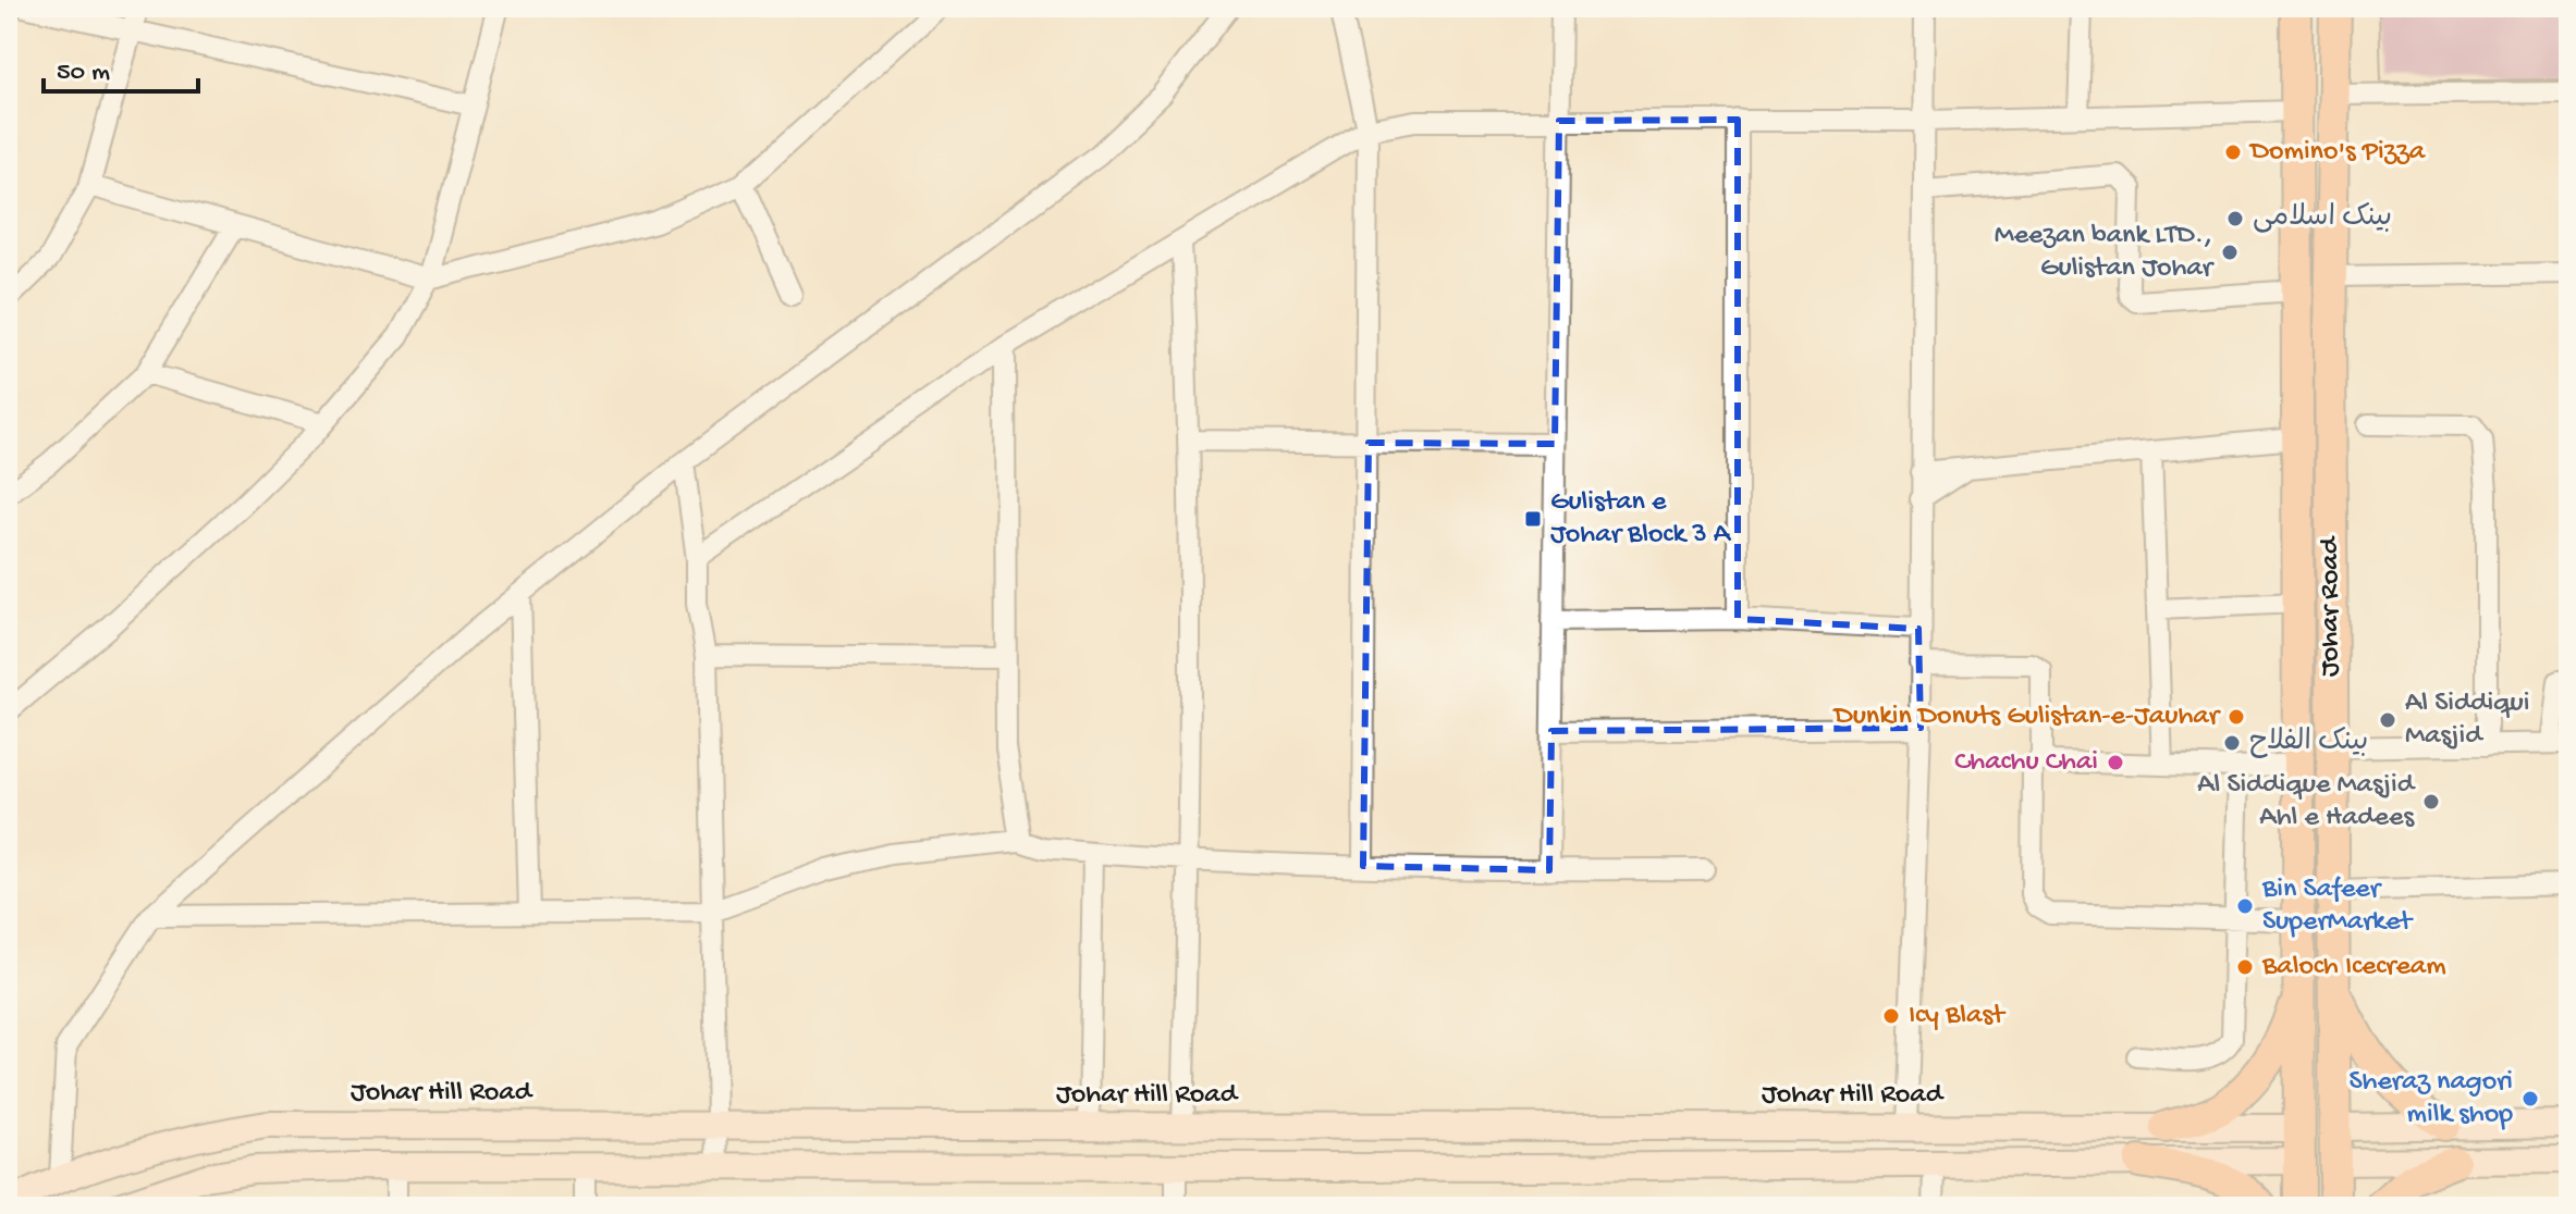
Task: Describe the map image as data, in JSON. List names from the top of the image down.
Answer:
{
  "streets": {
    "main road": ["Johar Road"],
    "street": ["Johar Hill Road"]
  },
  "crossings": [
    ["Johar Road", "Johar Hill Road"]
  ],
  "places": {
    "other": [
      "Domino's Pizza",
      "بینک اسلامی",
      "Meezan bank LTD., Gulistan Johar",
      "Dunkin Donuts Gulistan-e-Jauhar",
      "Al Siddiqui Masjid",
      "بینک الفلاح",
      "Chachu Chai",
      "Al Siddique Masjid Ahl e Hadees",
      "Bin Safeer SuperMarket",
      "Baloch Icecream",
      "Icy Blast",
      "Sheraz nagori milk shop"
    ],
    "transit": ["Gulistan e Johar Block 3 A"]
  },
  "scale_bar": "50 m"
}
